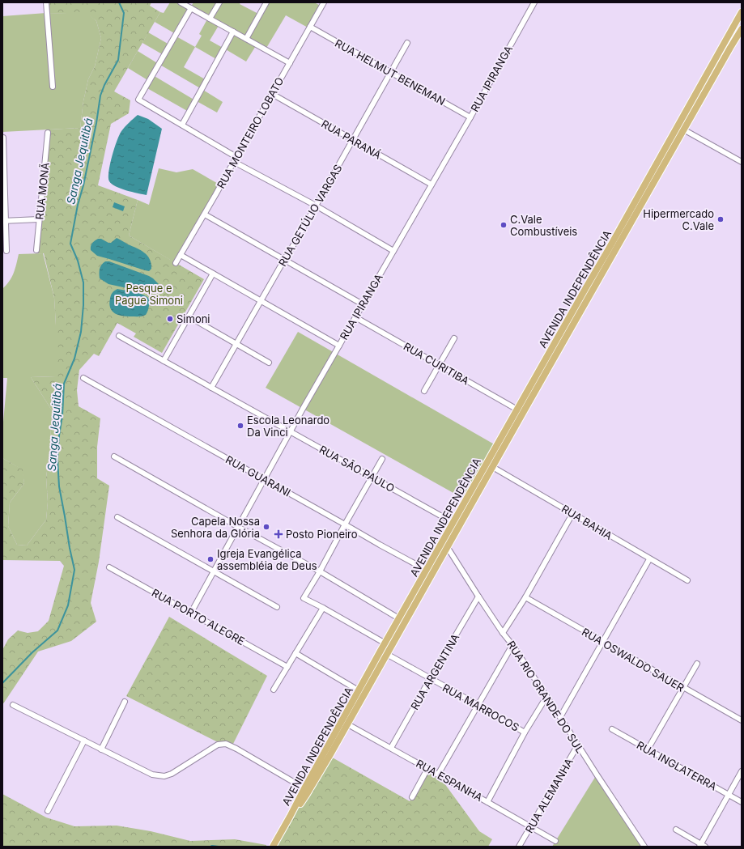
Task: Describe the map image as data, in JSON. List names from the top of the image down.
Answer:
{
  "streets": {
    "main road": ["AVENIDA INDEPENDÊNCIA"],
    "street": [
      "RUA HELMUT BENEMAN",
      "RUA IPIRANGA",
      "RUA MONTEIRO LOBATO",
      "RUA PARANÁ",
      "RUA MONÃ",
      "RUA GETÚLIO VARGAS",
      "RUA CURITIBA",
      "RUA SÃO PAULO",
      "RUA GUARANI",
      "RUA BAHIA",
      "RUA PORTO ALEGRE",
      "RUA OSWALDO SAUER",
      "RUA ARGENTINA",
      "RUA RIO GRANDE DO SUL",
      "RUA MARROCOS",
      "RUA INGLATERRA",
      "RUA ESPANHA",
      "RUA ALEMANHA"
    ]
  },
  "crossings": [
    ["RUA HELMUT BENEMAN", "RUA IPIRANGA"],
    ["RUA HELMUT BENEMAN", "RUA MONTEIRO LOBATO"],
    ["RUA HELMUT BENEMAN", "RUA GETÚLIO VARGAS"],
    ["RUA IPIRANGA", "RUA PARANÁ"],
    ["RUA IPIRANGA", "RUA CURITIBA"],
    ["RUA IPIRANGA", "RUA SÃO PAULO"],
    ["RUA IPIRANGA", "RUA GUARANI"],
    ["RUA IPIRANGA", "RUA PORTO ALEGRE"],
    ["RUA MONTEIRO LOBATO", "RUA PARANÁ"],
    ["RUA PARANÁ", "RUA GETÚLIO VARGAS"],
    ["RUA GETÚLIO VARGAS", "RUA SÃO PAULO"],
    ["AVENIDA INDEPENDÊNCIA", "RUA CURITIBA"],
    ["AVENIDA INDEPENDÊNCIA", "RUA SÃO PAULO"],
    ["AVENIDA INDEPENDÊNCIA", "RUA GUARANI"],
    ["AVENIDA INDEPENDÊNCIA", "RUA BAHIA"],
    ["AVENIDA INDEPENDÊNCIA", "RUA RIO GRANDE DO SUL"],
    ["AVENIDA INDEPENDÊNCIA", "RUA MARROCOS"],
    ["AVENIDA INDEPENDÊNCIA", "RUA ESPANHA"],
    ["RUA ARGENTINA", "RUA RIO GRANDE DO SUL"],
    ["RUA ARGENTINA", "RUA MARROCOS"],
    ["RUA ARGENTINA", "RUA ESPANHA"],
    ["RUA RIO GRANDE DO SUL", "RUA ALEMANHA"],
    ["RUA ESPANHA", "RUA ALEMANHA"]
  ],
  "water": ["Sanga Jequitibá"],
  "parks": ["Pesque e Pague Simoni"],
  "places": {
    "other": [
      "Hipermercado C.Vale",
      "C.Vale Combustíveis",
      "Simoni",
      "Escola Leonardo Da Vinci",
      "Capela Nossa Senhora da Glória",
      "Igreja Evangélica assembléia de Deus"
    ],
    "health": ["Posto Pioneiro"]
  }
}
